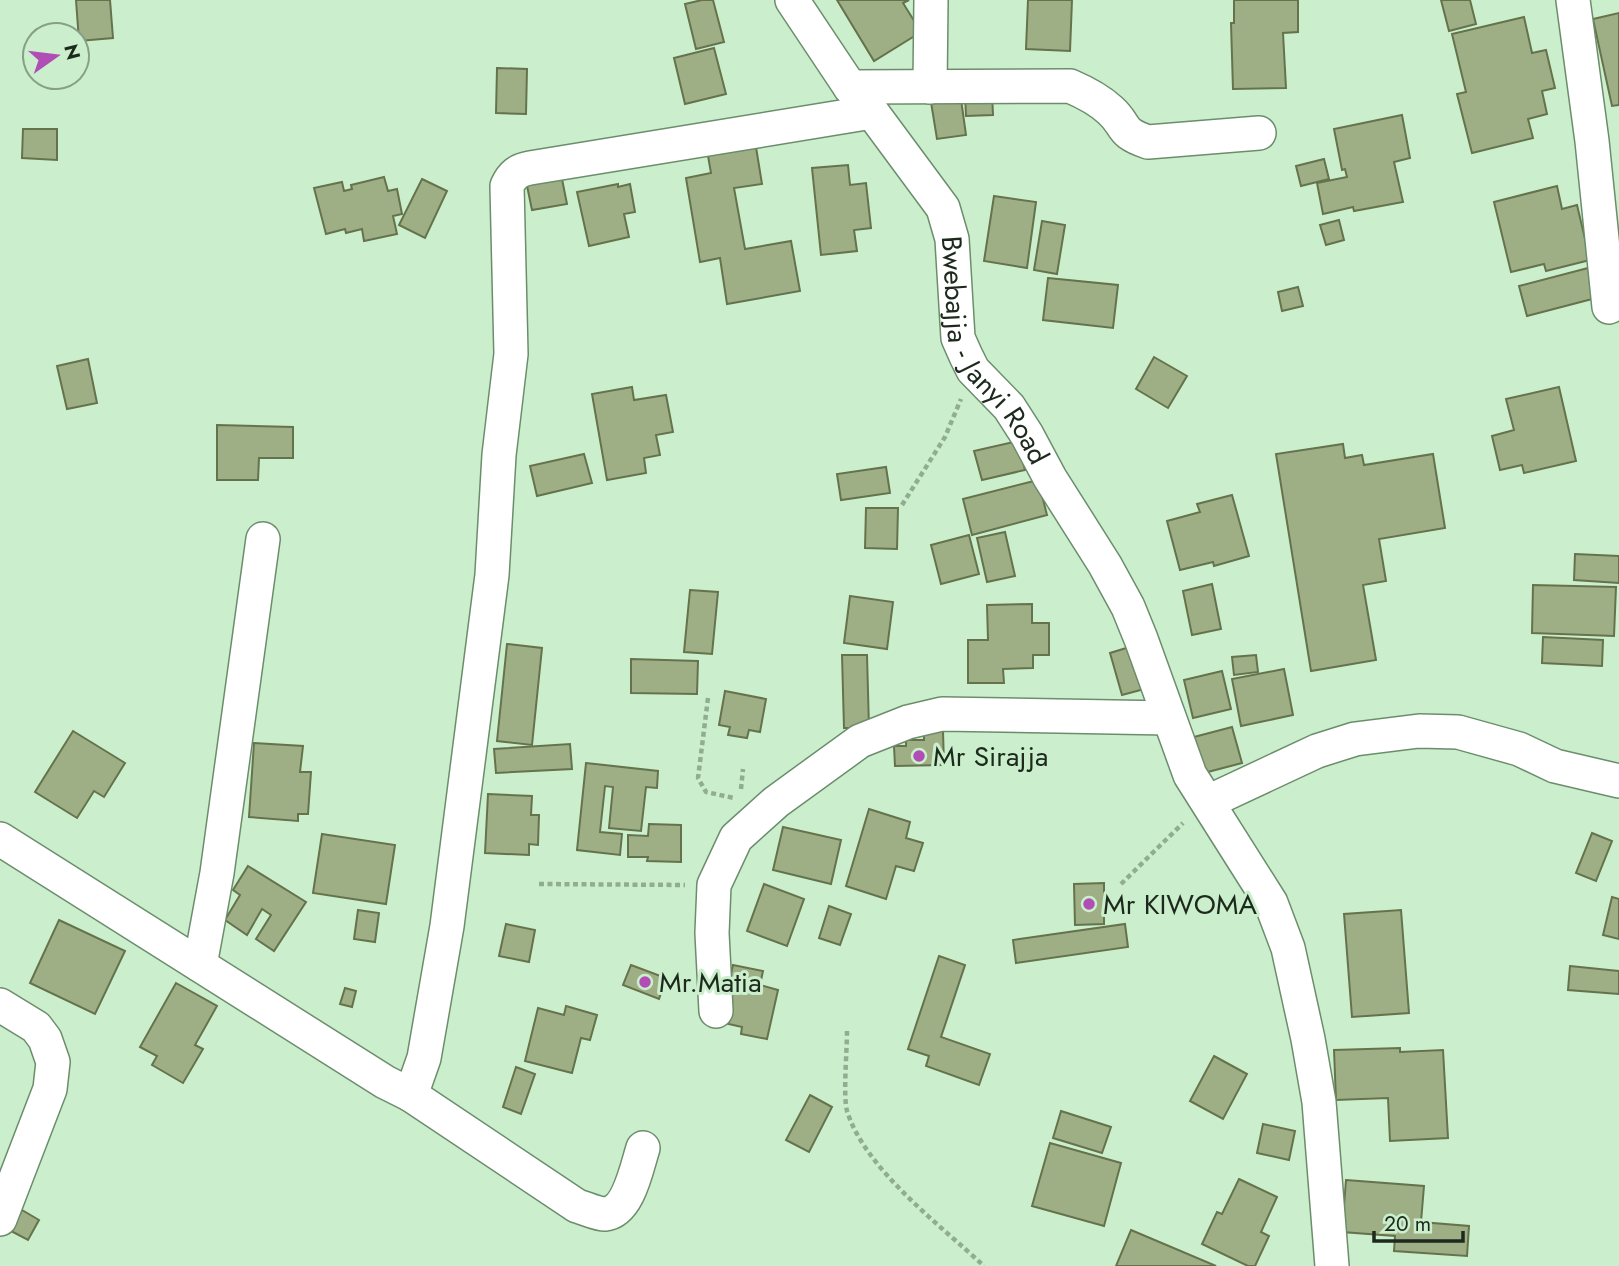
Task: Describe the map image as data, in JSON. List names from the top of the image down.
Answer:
{
  "streets": {
    "street": ["Bwebajja - Janyi Road"]
  },
  "places": ["Mr Sirajja", "Mr KIWOMA", "Mr.Matia"],
  "scale_bar": "20 m",
  "north": "right"
}
